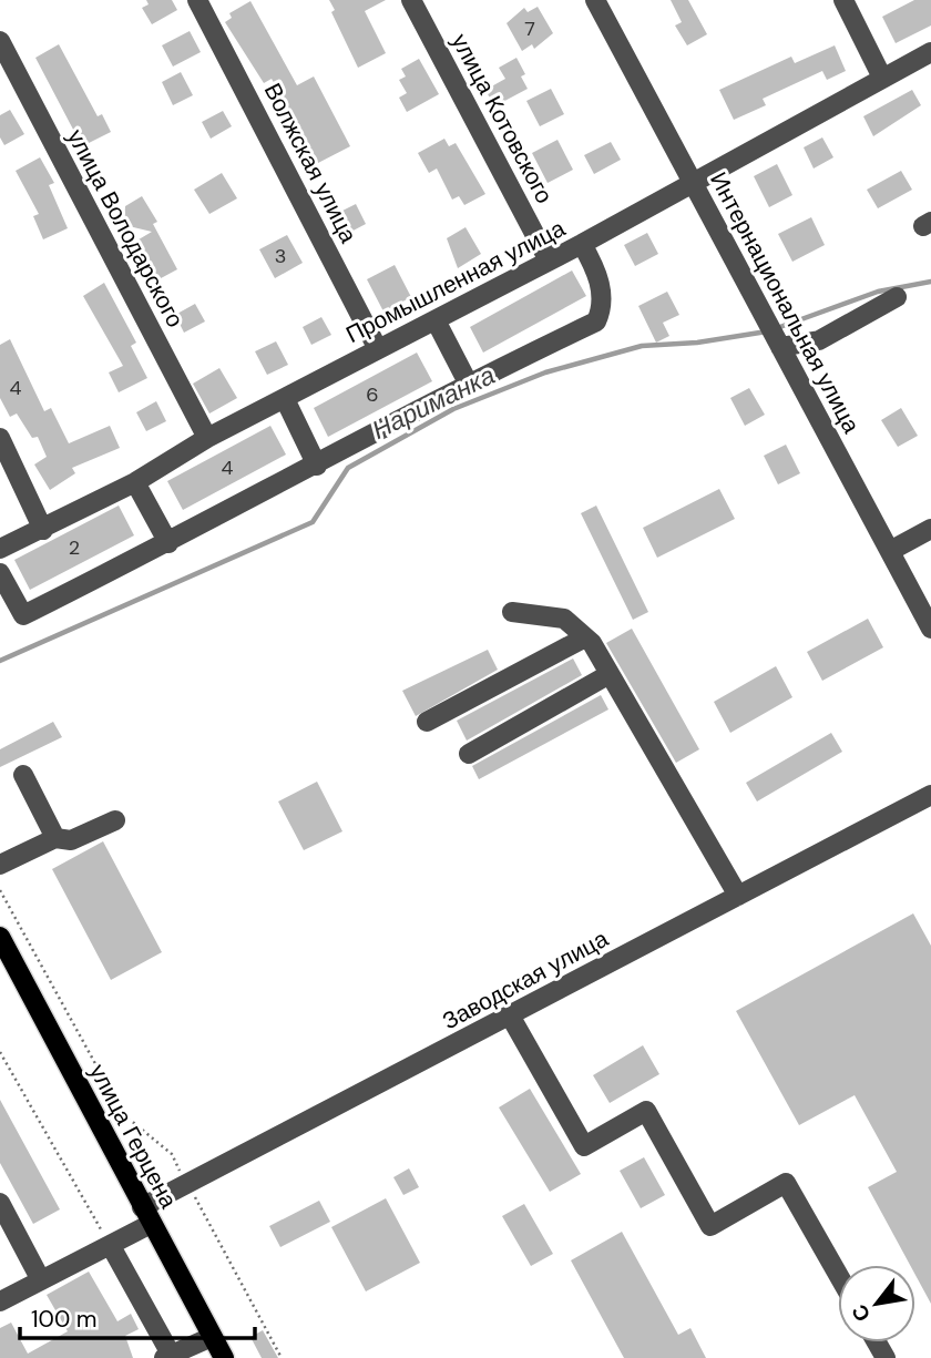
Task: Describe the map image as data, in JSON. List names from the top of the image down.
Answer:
{
  "streets": {
    "main road": ["улица Герцена"],
    "street": [
      "улица Котовского",
      "Волжская улица",
      "улица Володарского",
      "Промышленная улица",
      "Интернациональная улица",
      "Заводская улица"
    ]
  },
  "crossings": [
    ["улица Котовского", "Промышленная улица"],
    ["Волжская улица", "Промышленная улица"],
    ["улица Володарского", "Промышленная улица"],
    ["Промышленная улица", "Интернациональная улица"],
    ["Заводская улица", "улица Герцена"]
  ],
  "water": ["Нариманка"],
  "house_numbers": [
    "7",
    "3",
    "4",
    "6",
    "4",
    "2"
  ],
  "scale_bar": "100 m",
  "north": "bottom left"
}
